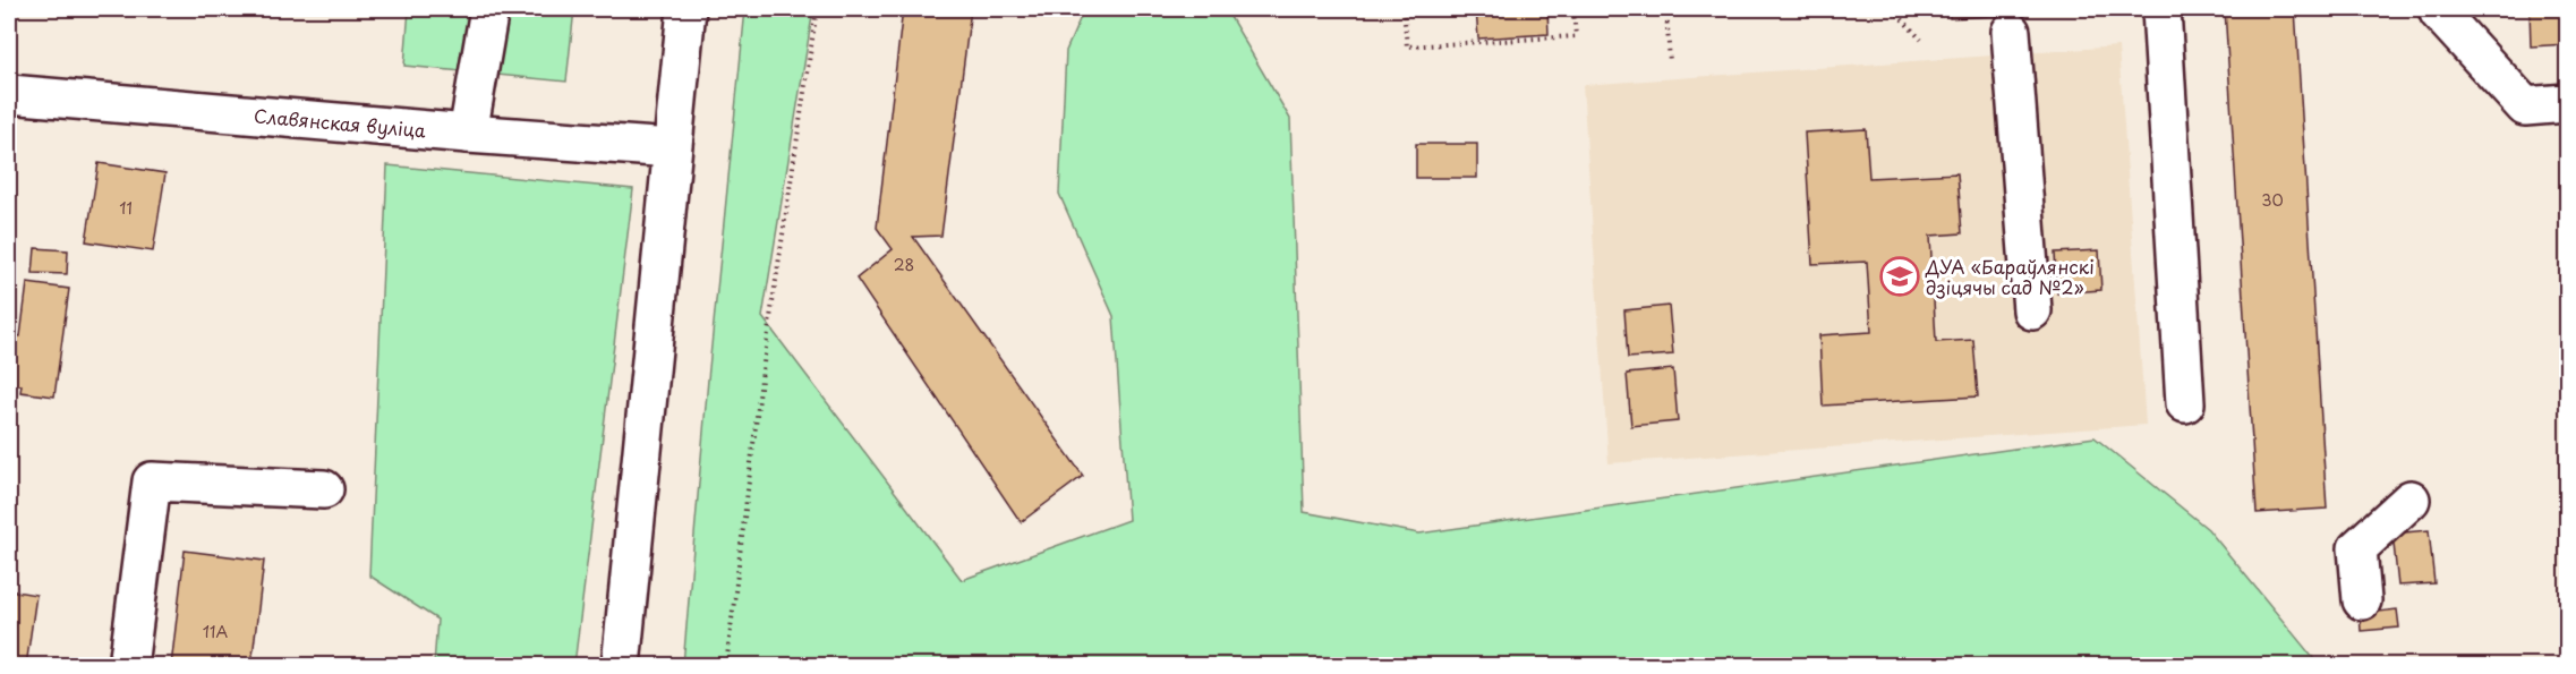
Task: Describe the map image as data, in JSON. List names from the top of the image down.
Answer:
{
  "streets": {
    "street": ["Славянская вуліца"]
  },
  "places": {
    "school or university": ["ДУА «Бараўлянскі дзіцячы сад №2»"]
  },
  "house_numbers": [
    "30",
    "11",
    "28",
    "11А"
  ]
}
